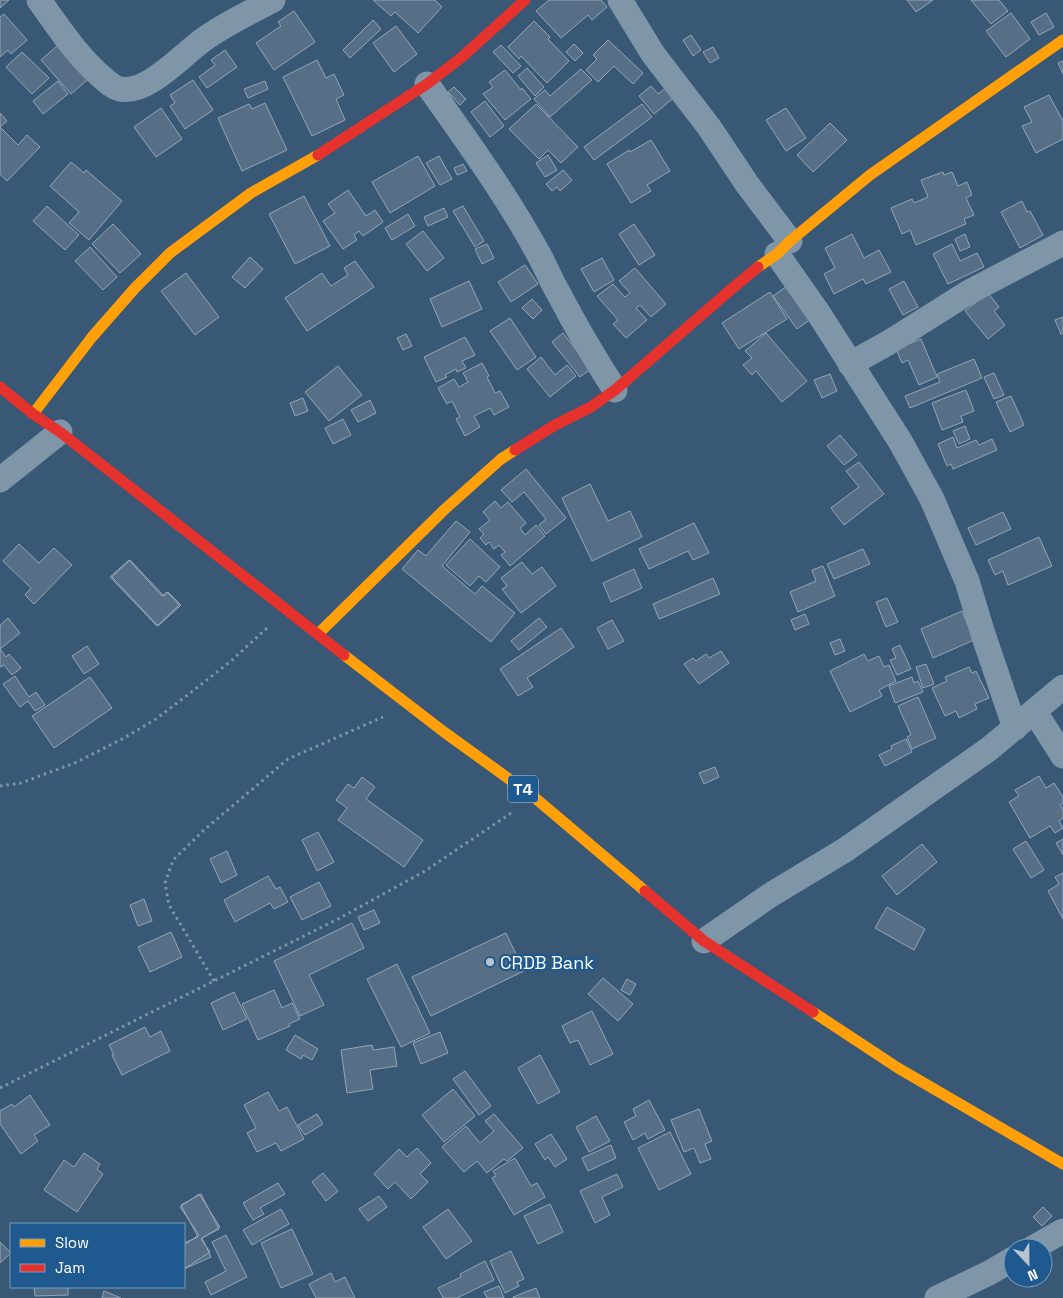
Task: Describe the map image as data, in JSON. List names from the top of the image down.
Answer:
{
  "streets": {
    "main road": ["T4"]
  },
  "places": ["CRDB Bank"],
  "legend": ["Slow", "Jam"],
  "north": "bottom"
}
